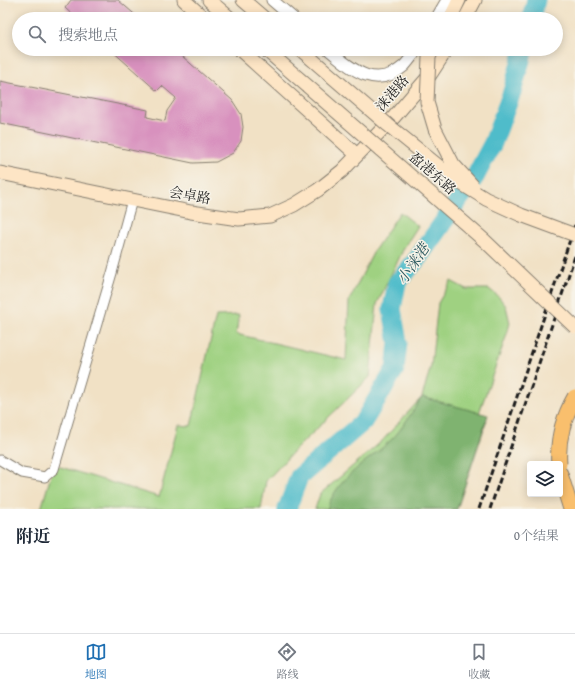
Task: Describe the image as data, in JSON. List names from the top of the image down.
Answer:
{
  "streets": {
    "main road": ["涞港路", "盈港东路", "会卓路"]
  },
  "crossings": [
    ["涞港路", "会卓路"]
  ],
  "water": ["小涞港"],
  "page": {
    "search": "搜索地点",
    "heading": ["附近", "0个结果"],
    "nav": ["地图", "路线", "收藏"]
  }
}
